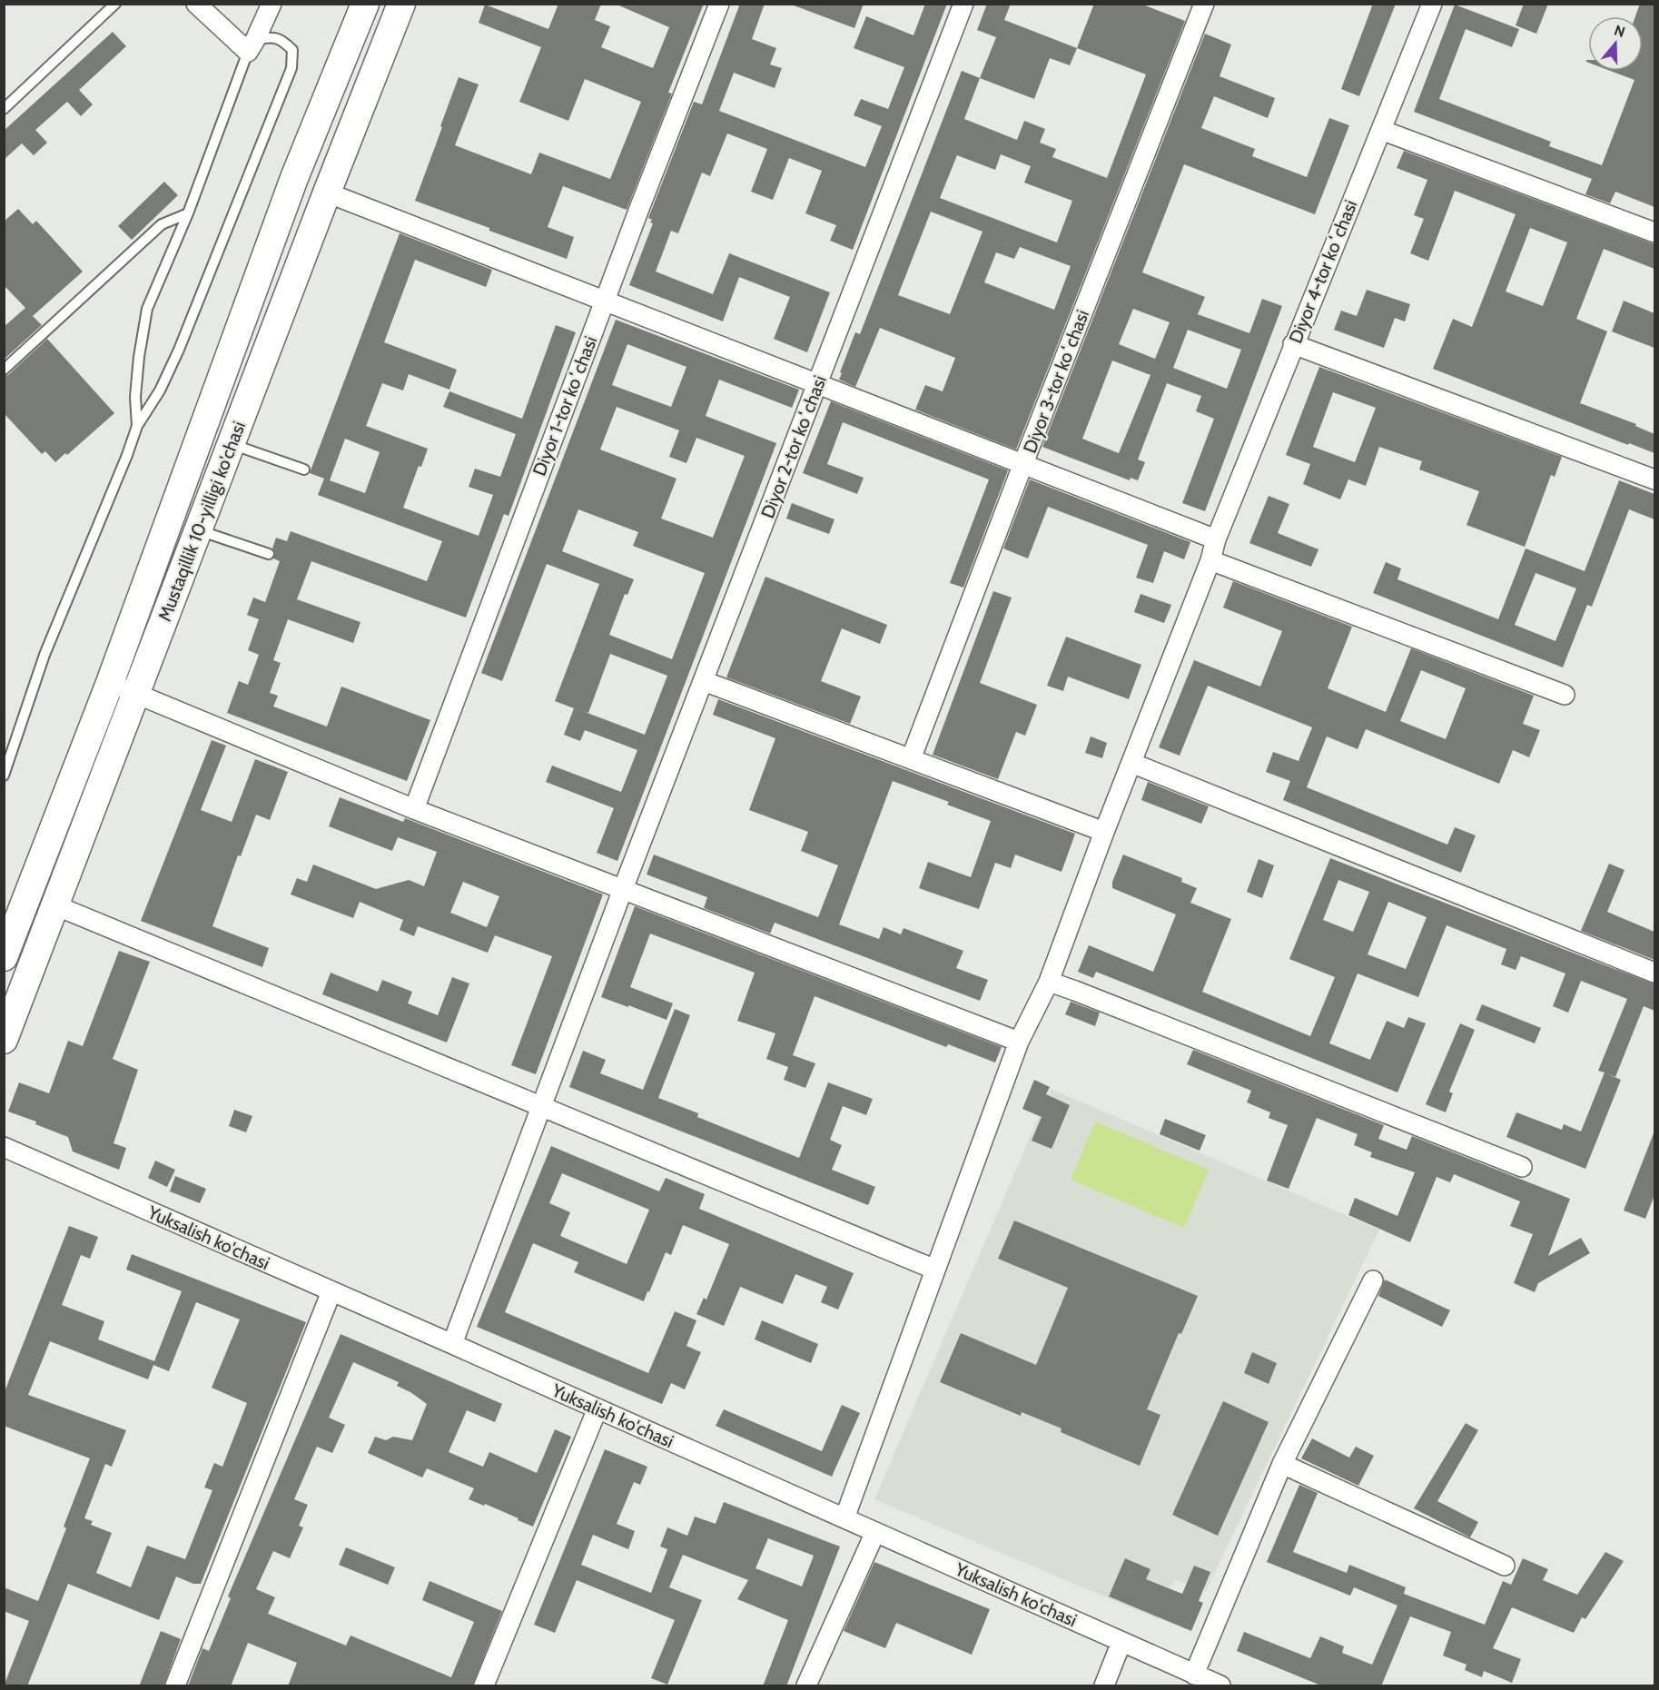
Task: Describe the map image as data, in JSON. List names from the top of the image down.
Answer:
{
  "streets": {
    "main road": ["Mustaqillik 10-yilligi ko'chasi"],
    "street": [
      "Diyor 4-tor koʻchasi",
      "Diyor 3-tor koʻchasi",
      "Diyor 1-tor koʻchasi",
      "Diyor 2-tor koʻchasi",
      "Yuksalish ko'chasi"
    ]
  },
  "crossings": [
    ["Diyor 4-tor koʻchasi", "Yuksalish ko'chasi"],
    ["Diyor 2-tor koʻchasi", "Yuksalish ko'chasi"]
  ],
  "north": "top"
}
